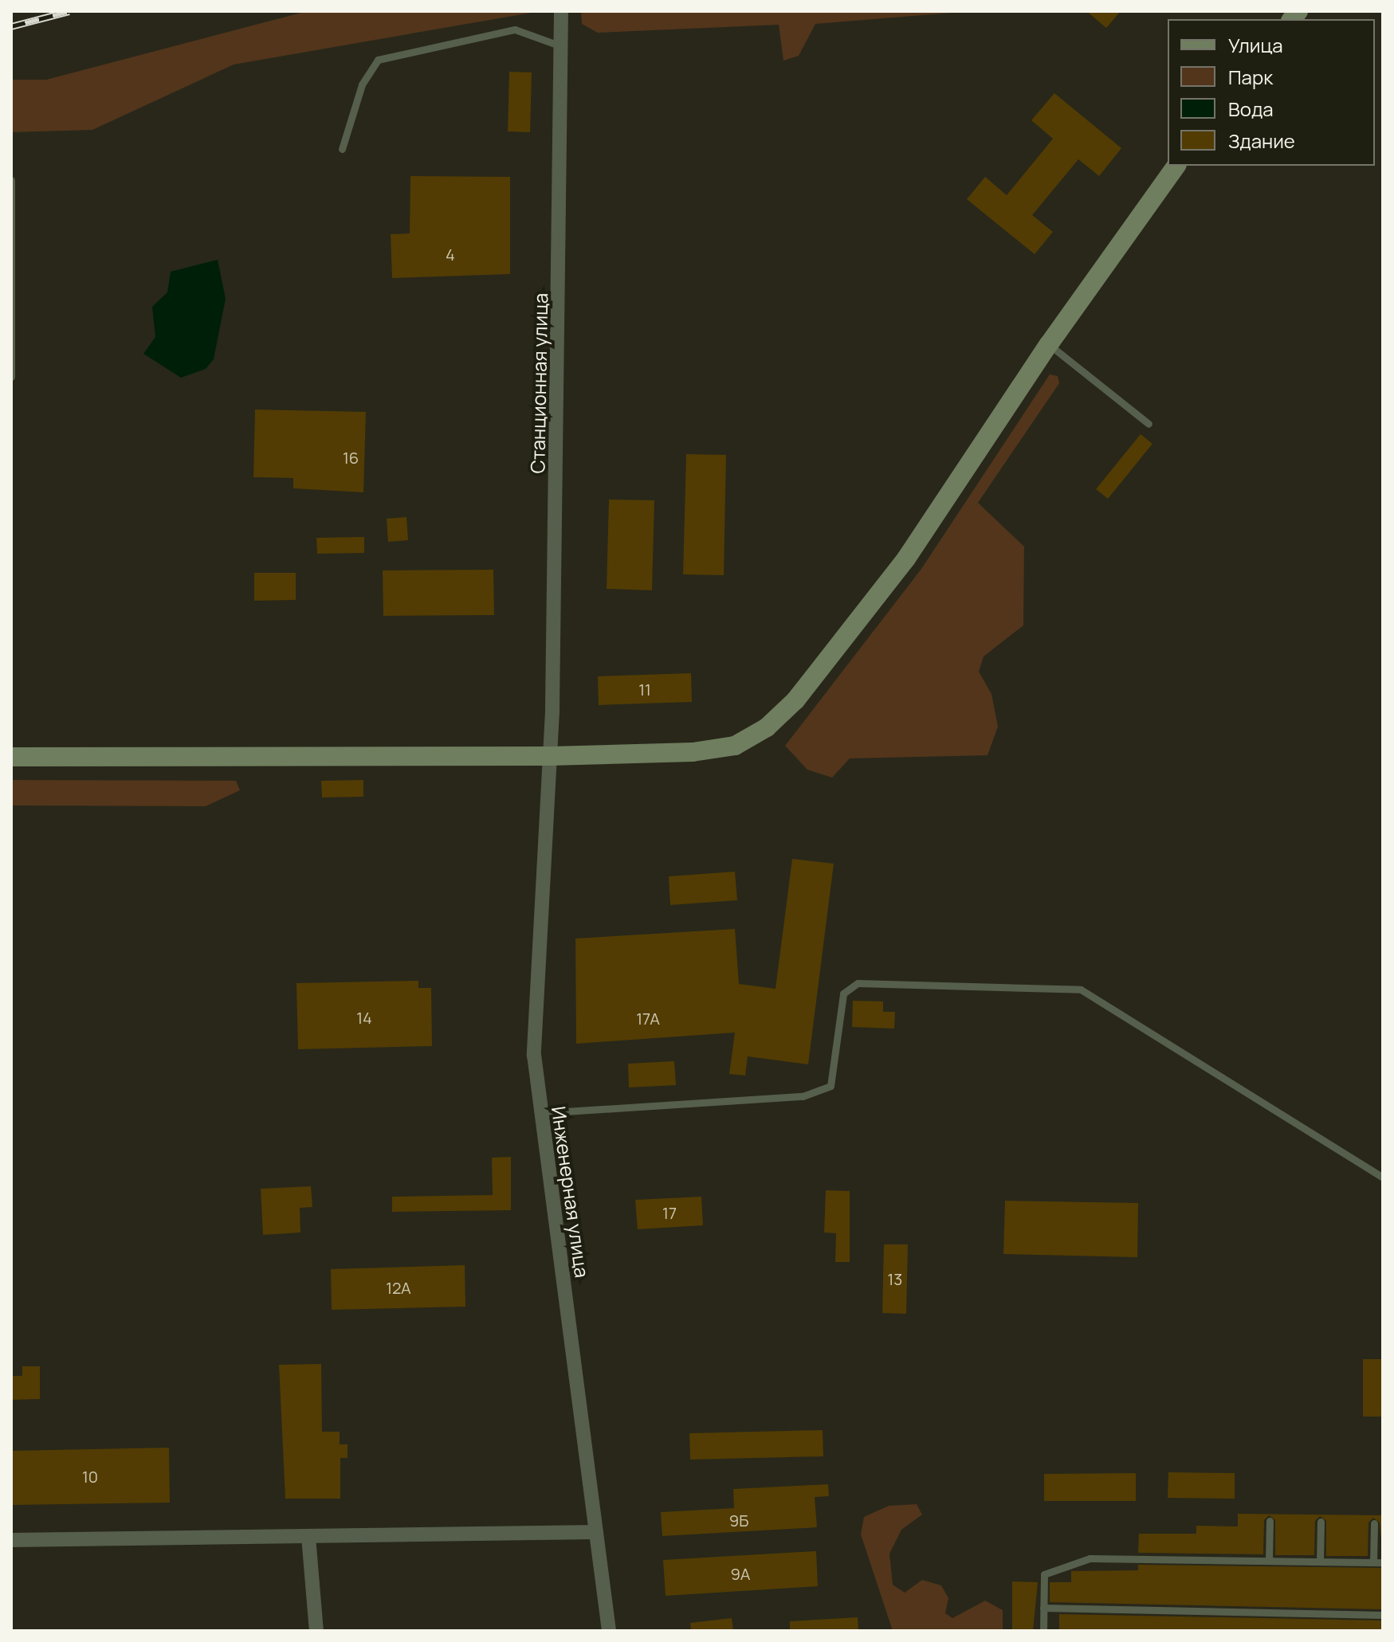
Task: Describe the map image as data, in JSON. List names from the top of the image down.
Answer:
{
  "streets": {
    "street": ["Станционная улица", "Инженерная улица"]
  },
  "crossings": [
    ["Станционная улица", "Инженерная улица"]
  ],
  "house_numbers": [
    "4",
    "16",
    "11",
    "14",
    "17А",
    "17",
    "13",
    "12А",
    "10",
    "9Б",
    "9А"
  ],
  "legend": [
    "Улица",
    "Парк",
    "Вода",
    "Здание"
  ]
}
